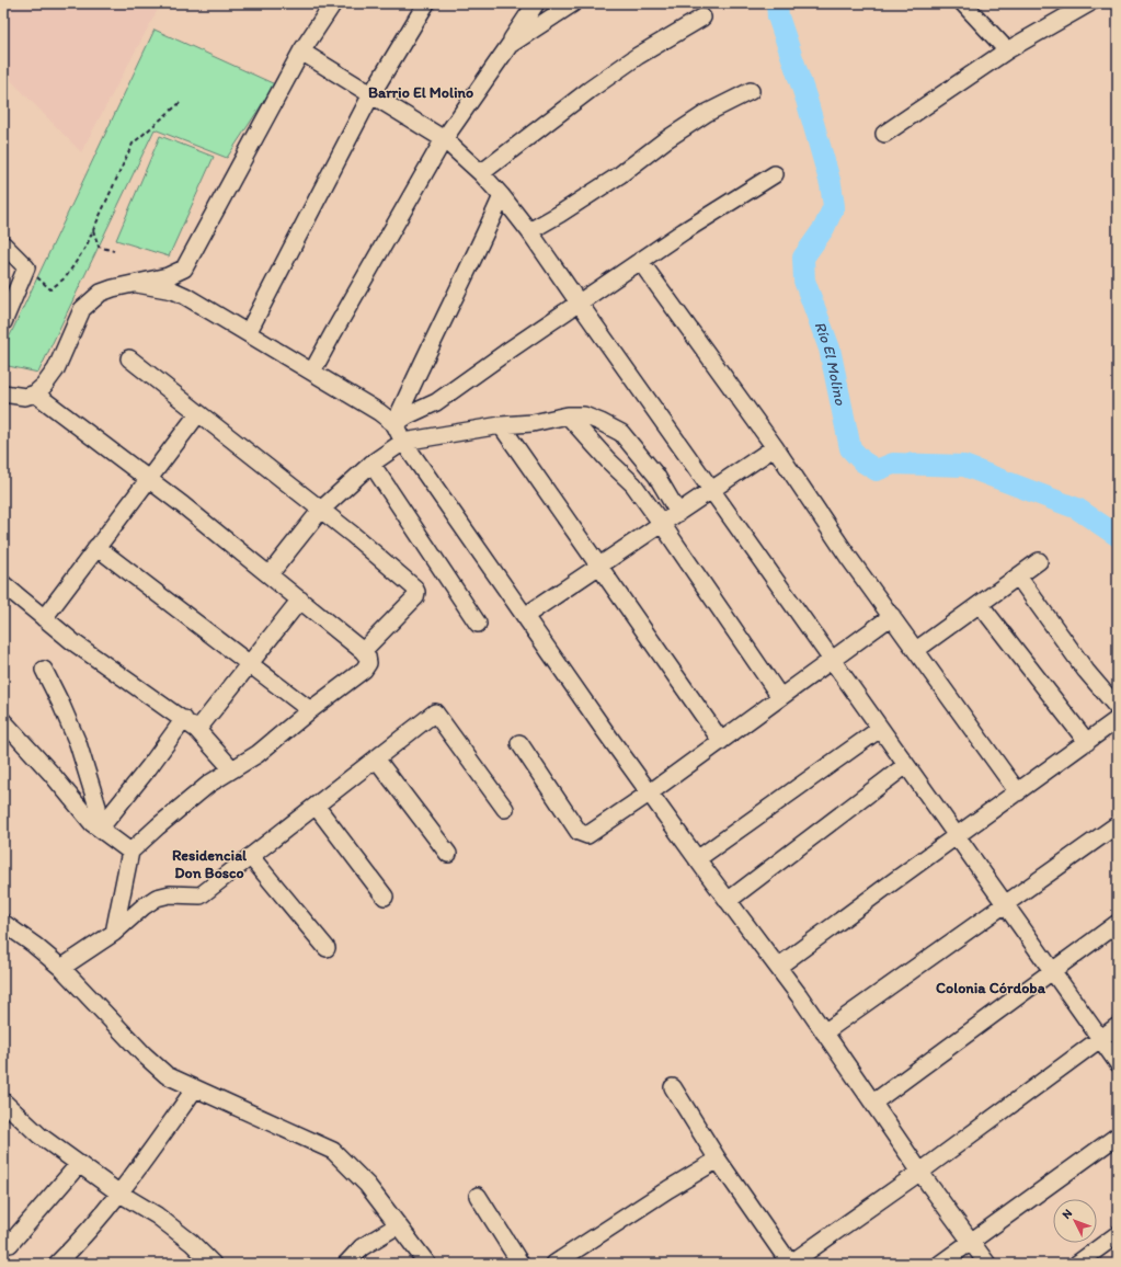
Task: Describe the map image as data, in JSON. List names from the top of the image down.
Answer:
{
  "districts": ["Barrio El Molino", "Residencial Don Bosco", "Colonia Córdoba"],
  "water": ["Río El Molino"],
  "north": "top left"
}
